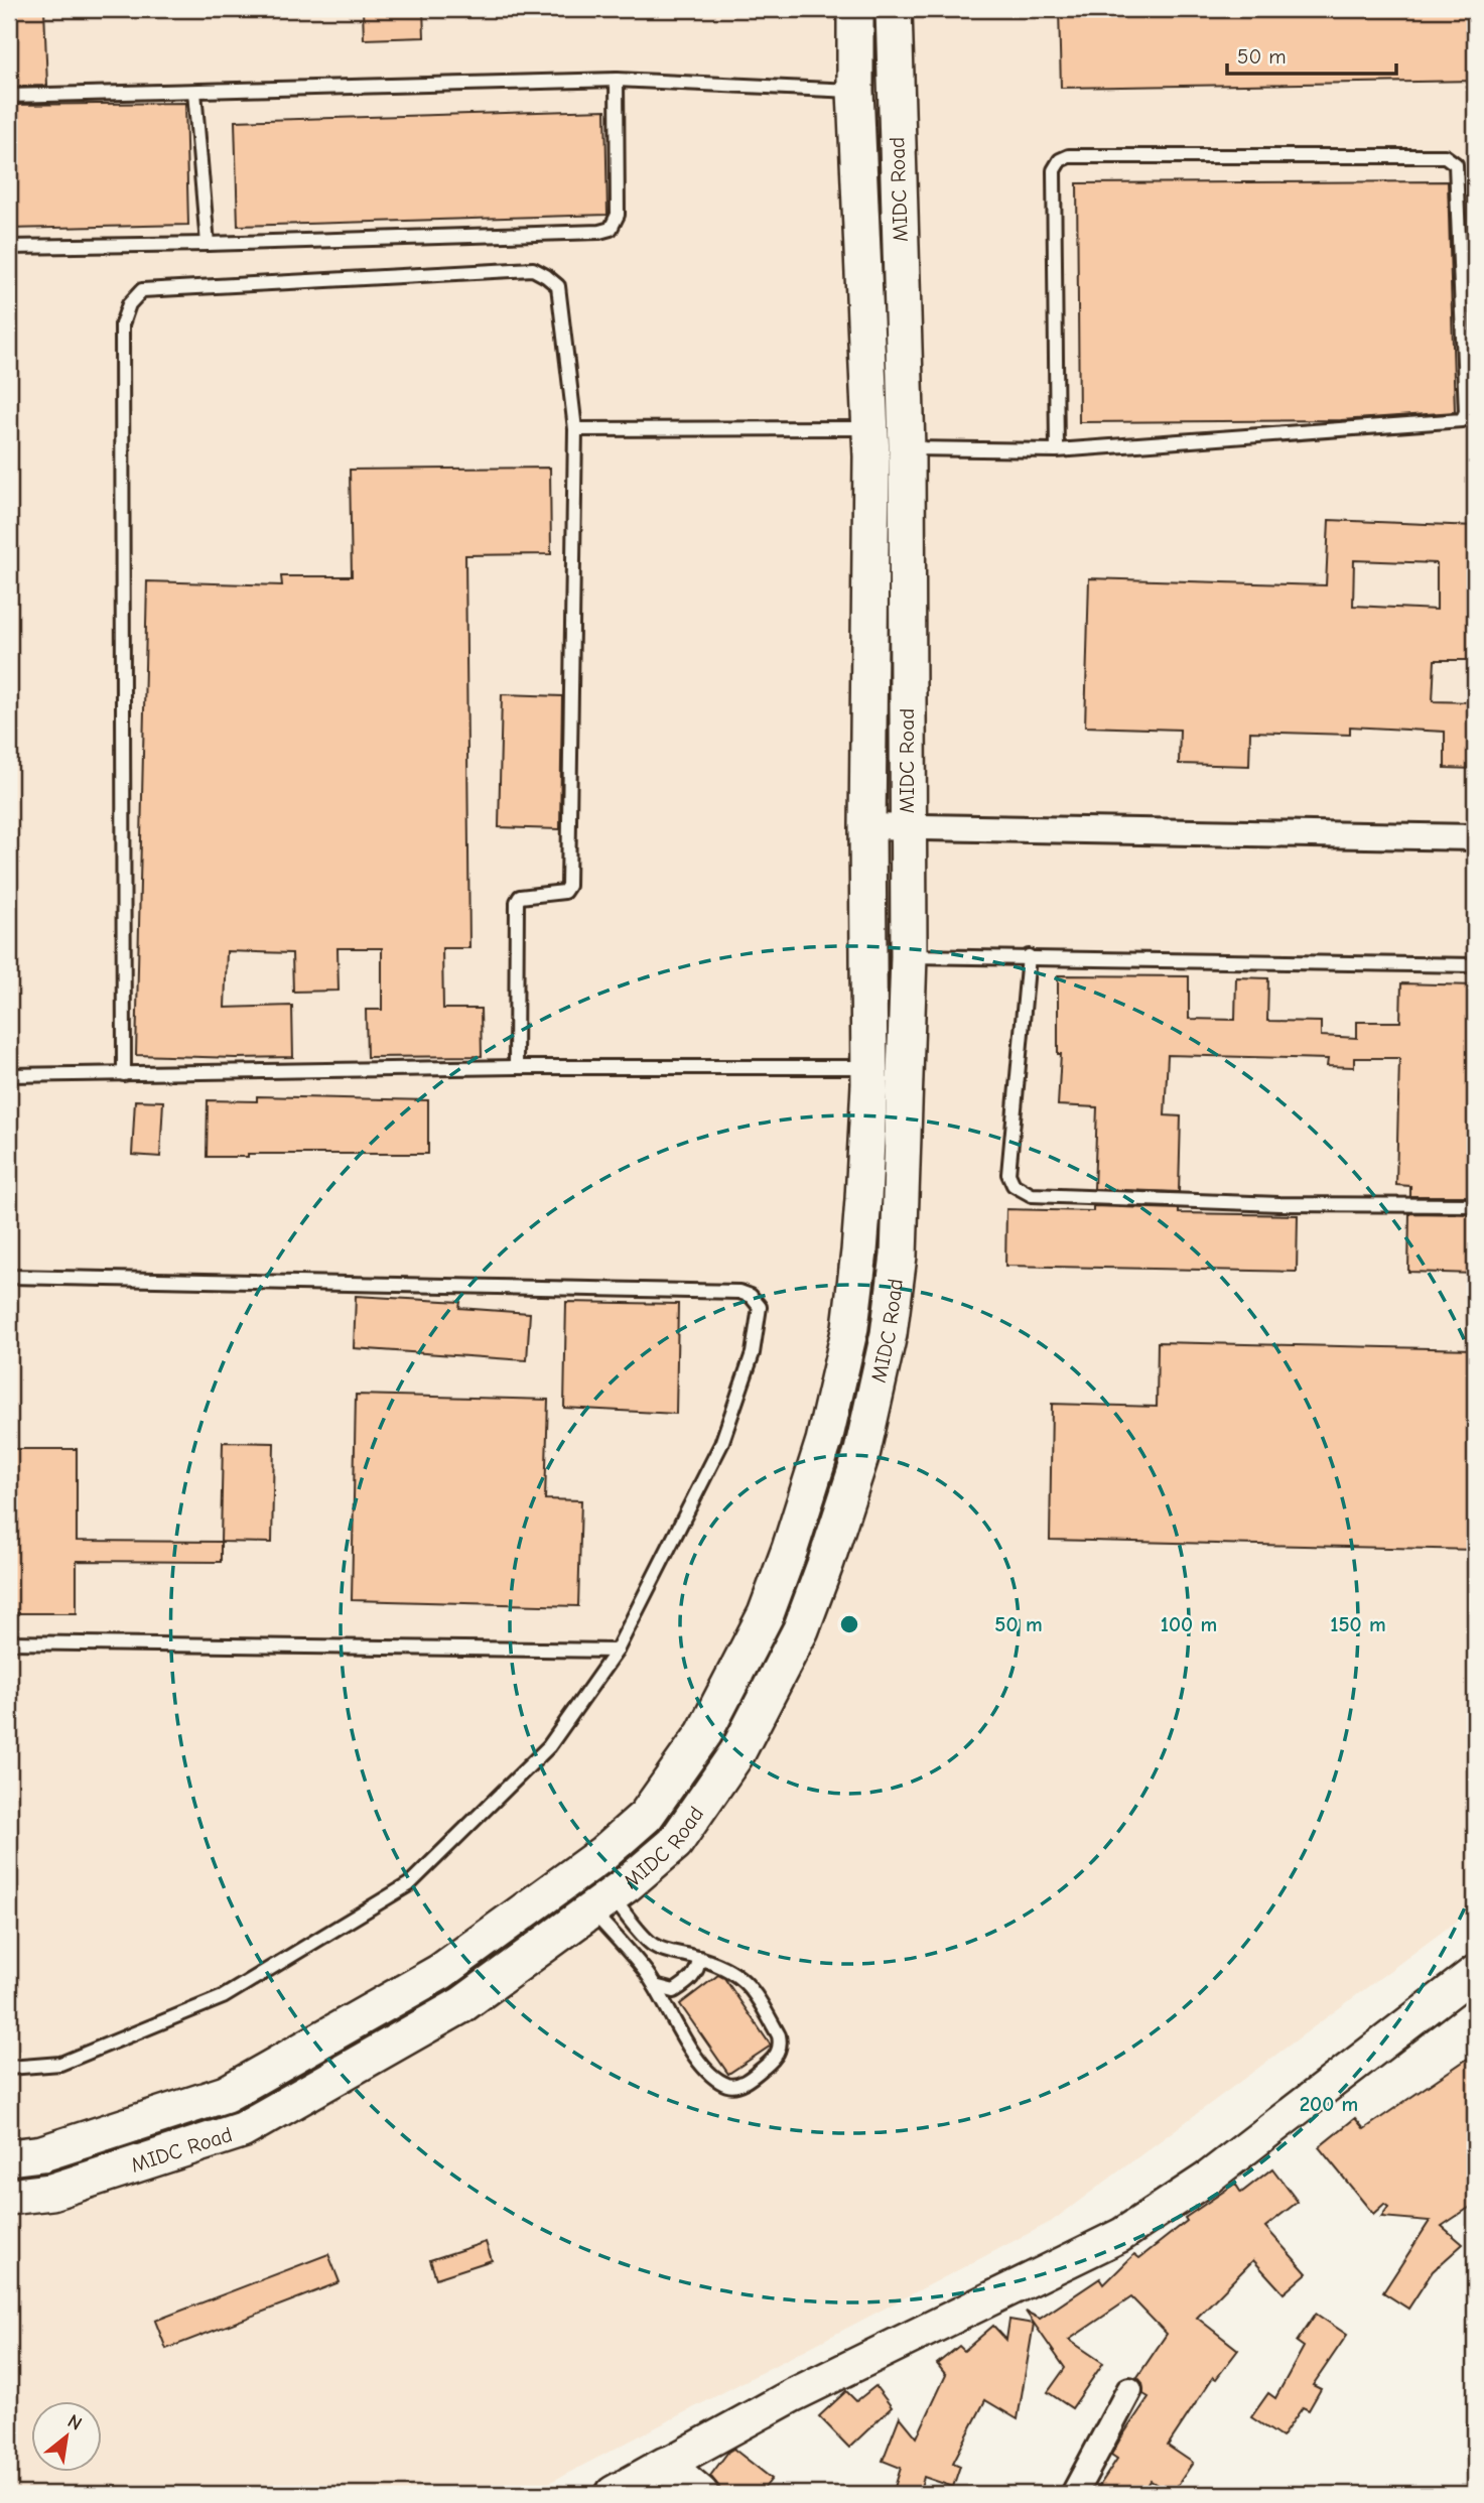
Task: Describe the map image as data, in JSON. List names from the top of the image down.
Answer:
{
  "streets": {
    "main road": ["MIDC Road"]
  },
  "scale_bar": "50 m",
  "north": "top right",
  "rings": [
    "50 m",
    "100 m",
    "150 m",
    "200 m"
  ]
}
